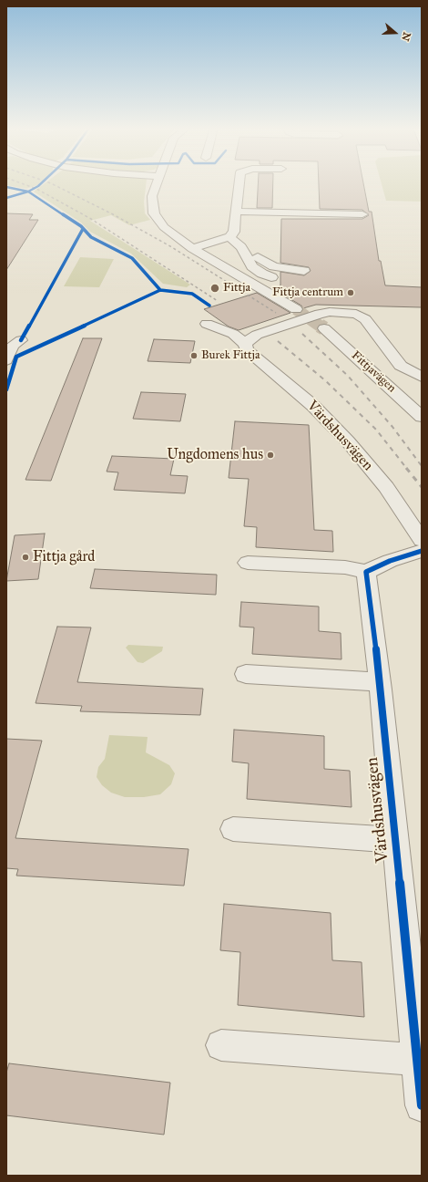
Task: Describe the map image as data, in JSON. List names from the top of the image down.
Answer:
{
  "streets": {
    "street": ["Fittjavägen", "Värdshusvägen"]
  },
  "places": [
    "Fittja",
    "Fittja centrum",
    "Burek Fittja",
    "Ungdomens hus",
    "Fittja gård"
  ],
  "north": "right"
}
